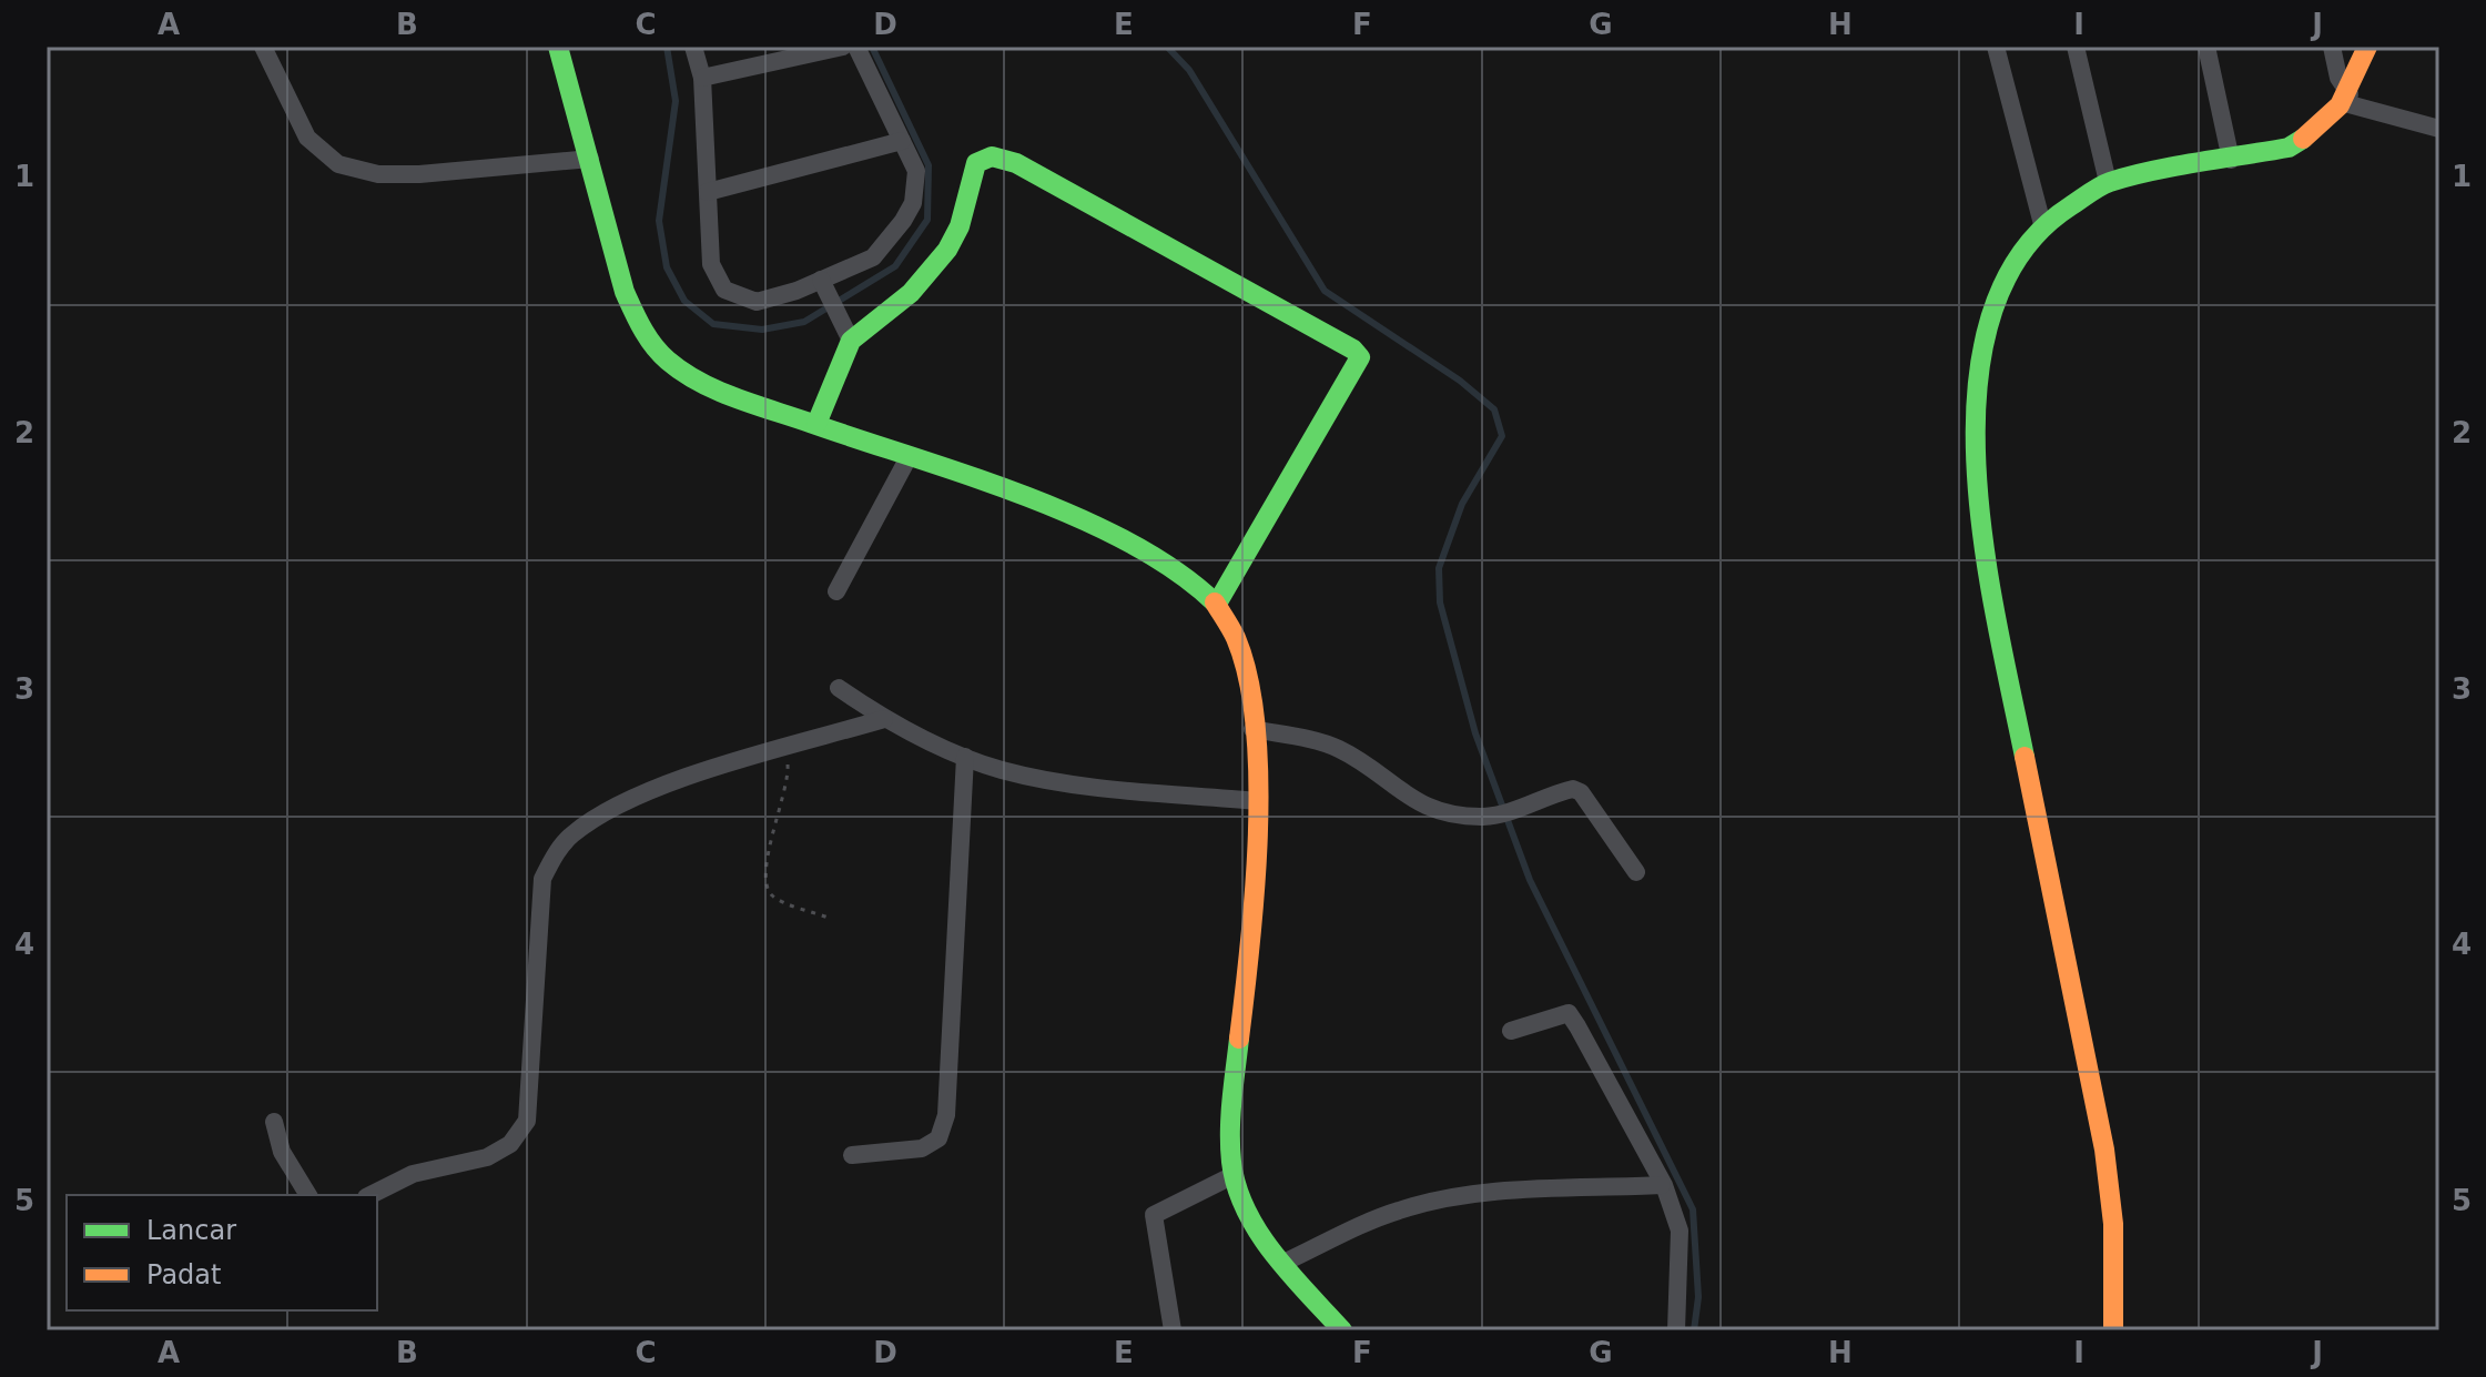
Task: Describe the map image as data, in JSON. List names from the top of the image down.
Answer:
{
  "legend": ["Lancar", "Padat"],
  "grid": {
    "columns": [
      "A",
      "B",
      "C",
      "D",
      "E",
      "F",
      "G",
      "H",
      "I",
      "J"
    ],
    "rows": [
      "1",
      "2",
      "3",
      "4",
      "5"
    ]
  }
}
